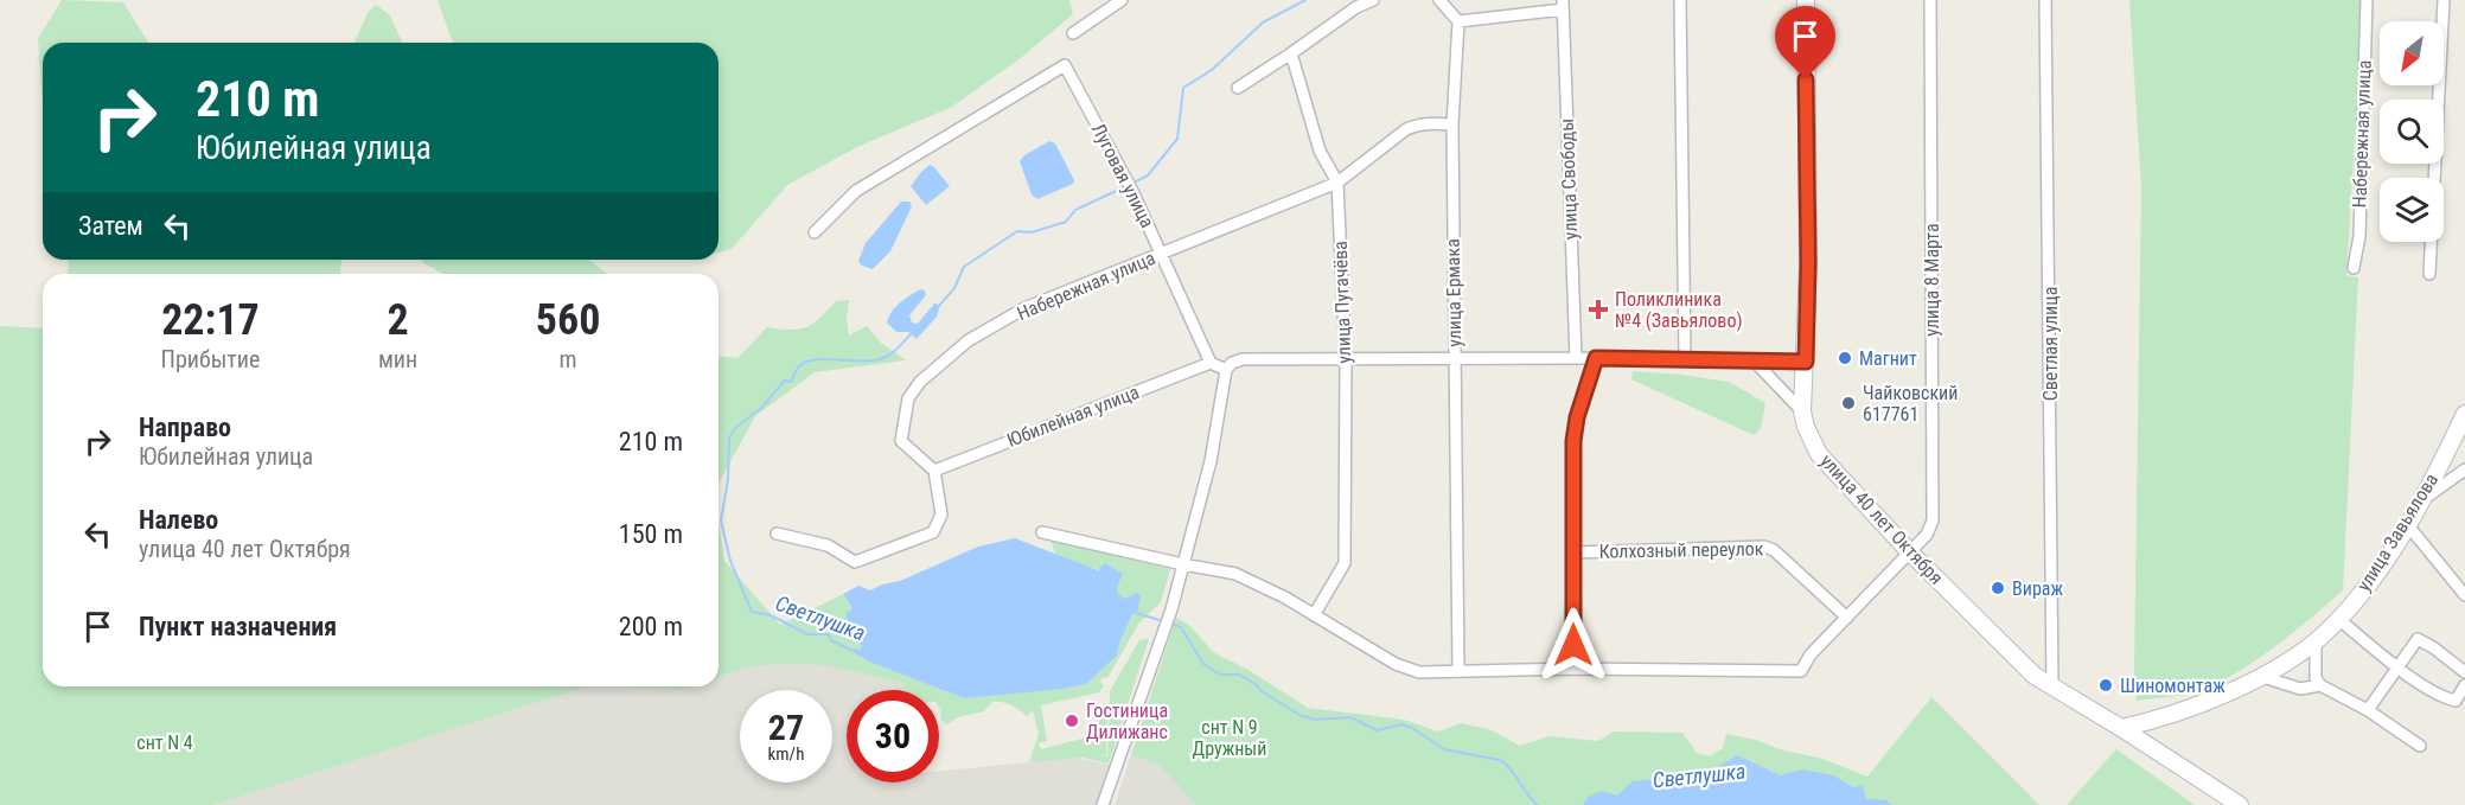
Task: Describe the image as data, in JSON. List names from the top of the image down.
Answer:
{
  "streets": {
    "main road": ["улица 40 лет Октября", "улица Завьялова"],
    "street": [
      "Набережная улица",
      "Луговая улица",
      "улица Свободы",
      "улица 8 Марта",
      "улица Ермака",
      "улица Пугачёва",
      "Светлая улица",
      "Юбилейная улица",
      "Колхозный переулок"
    ]
  },
  "crossings": [
    ["Набережная улица", "Луговая улица"],
    ["Набережная улица", "улица Ермака"],
    ["Набережная улица", "улица Пугачёва"],
    ["Набережная улица", "Юбилейная улица"],
    ["Луговая улица", "Юбилейная улица"],
    ["улица 8 Марта", "улица Ермака"],
    ["улица 8 Марта", "улица Пугачёва"],
    ["улица 8 Марта", "улица 40 лет Октября"],
    ["улица 8 Марта", "Колхозный переулок"],
    ["Светлая улица", "улица 40 лет Октября"],
    ["улица 40 лет Октября", "улица Завьялова"]
  ],
  "water": ["Светлушка"],
  "parks": ["снт N 9 Дружный", "снт N 4"],
  "places": {
    "health": ["Поликлиника №4 (Завьялово)"],
    "other": [
      "Магнит",
      "Чайковский 617761",
      "Вираж",
      "Шиномонтаж",
      "Гостиница Дилижанс"
    ]
  },
  "north": "bottom left",
  "page": {
    "turn": ["210 m", "Юбилейная улица"],
    "then": "Затем",
    "eta": [
      "22:17",
      "Прибытие",
      "2",
      "мин",
      "560",
      "m"
    ],
    "list": [
      {
        "name": "Направо",
        "note": "Юбилейная улица",
        "value": "210 m"
      },
      {
        "name": "Налево",
        "note": "улица 40 лет Октября",
        "value": "150 m"
      },
      {
        "name": "Пункт назначения",
        "value": "200 m"
      }
    ],
    "speed": "27 km/h",
    "limit": "30"
  }
}
